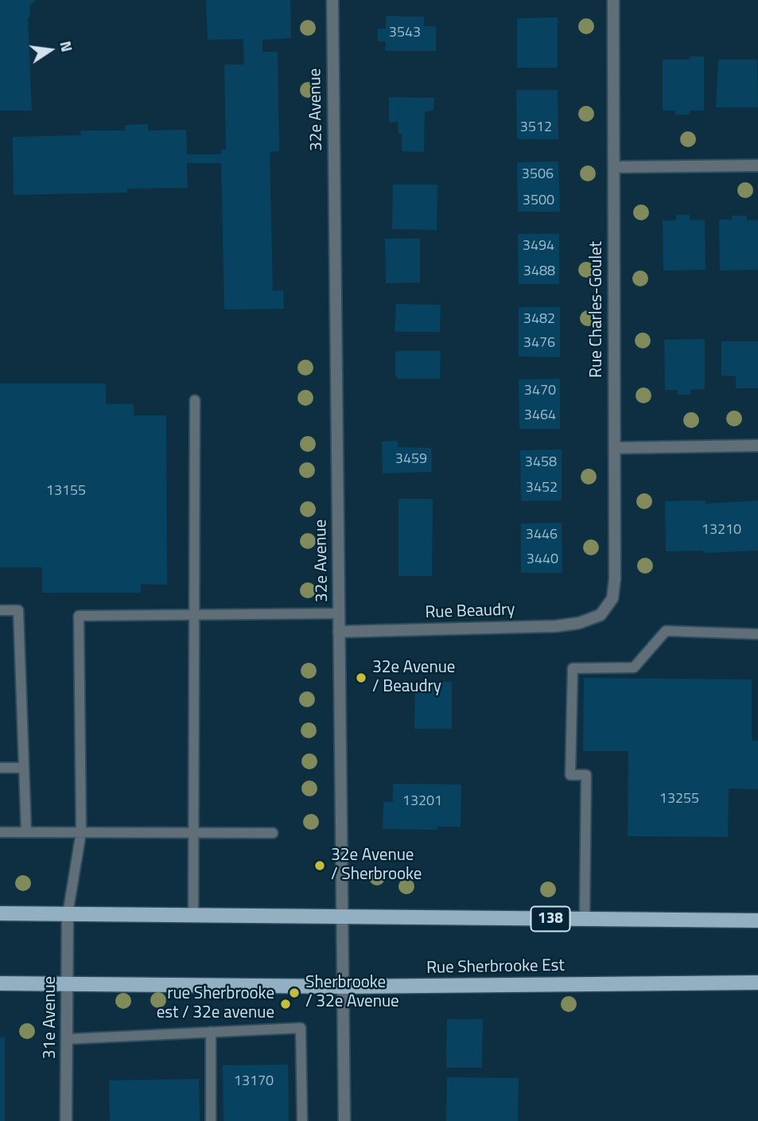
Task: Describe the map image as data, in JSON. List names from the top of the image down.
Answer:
{
  "streets": {
    "main road": ["138", "Rue Sherbrooke Est"],
    "street": [
      "32e Avenue",
      "Rue Charles-Goulet",
      "Rue Beaudry",
      "31e Avenue"
    ]
  },
  "crossings": [
    ["32e Avenue", "Rue Beaudry"],
    ["32e Avenue", "138"],
    ["32e Avenue", "Rue Sherbrooke Est"],
    ["Rue Charles-Goulet", "Rue Beaudry"],
    ["138", "31e Avenue"],
    ["Rue Sherbrooke Est", "31e Avenue"]
  ],
  "places": [
    "32e Avenue / Beaudry",
    "32e Avenue / Sherbrooke",
    "Sherbrooke / 32e Avenue",
    "rue Sherbrooke est / 32e avenue"
  ],
  "house_numbers": [
    "3543",
    "3512",
    "3506",
    "3500",
    "3494",
    "3488",
    "3482",
    "3476",
    "3470",
    "3464",
    "3459",
    "3458",
    "3452",
    "13155",
    "13210",
    "3446",
    "3440",
    "13255",
    "13201",
    "13170"
  ],
  "north": "right"
}
